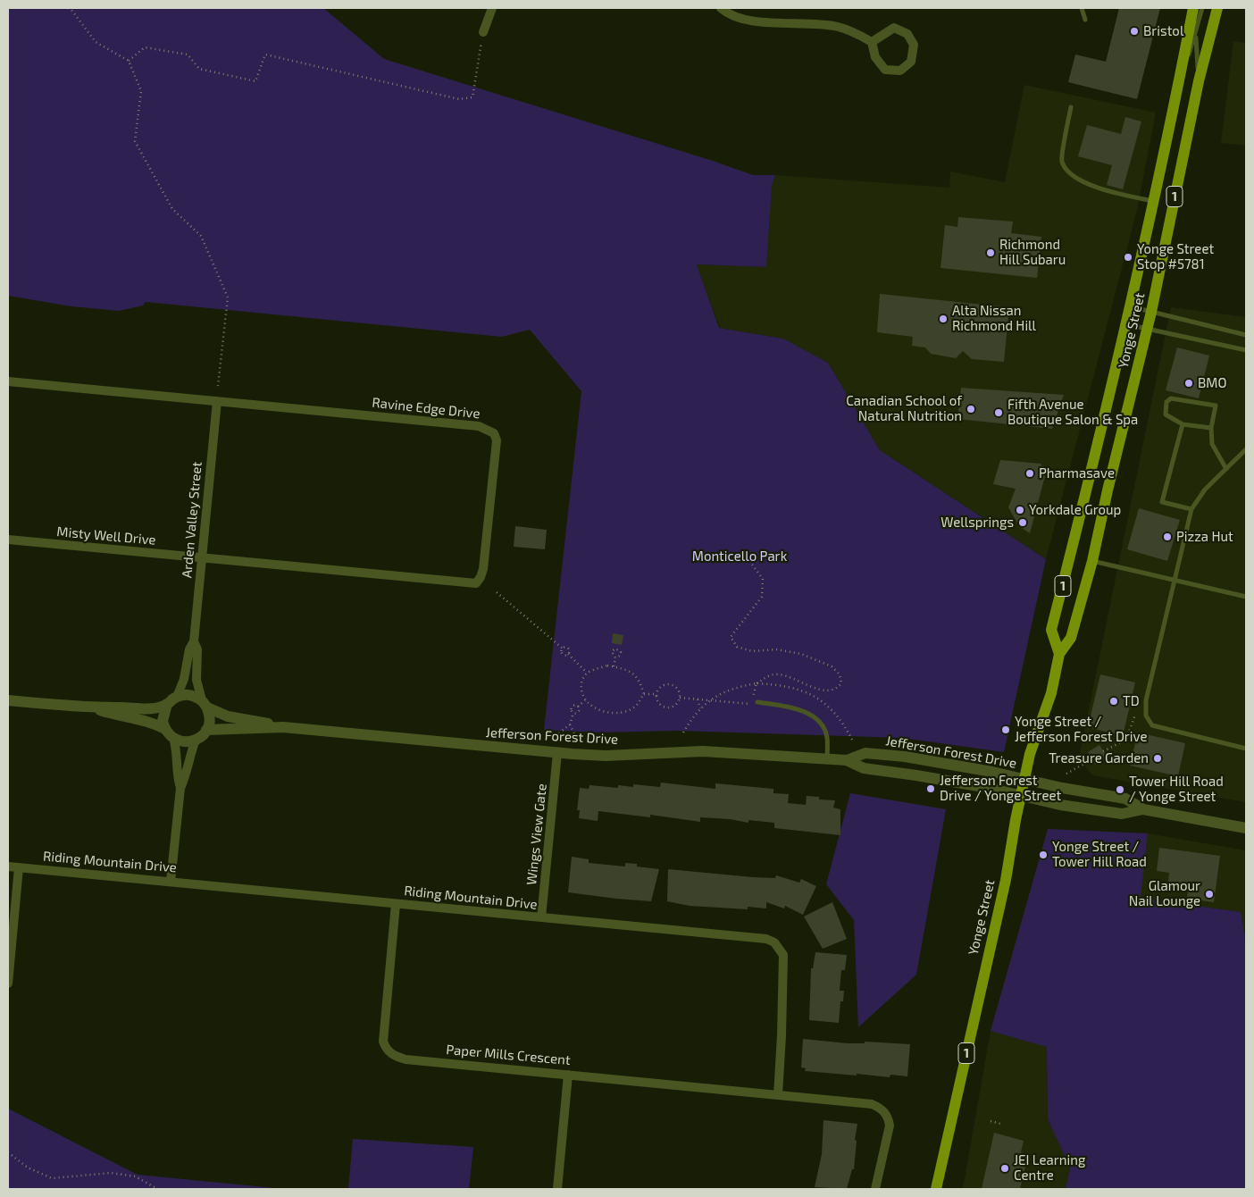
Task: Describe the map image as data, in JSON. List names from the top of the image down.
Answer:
{
  "streets": {
    "main road": ["1", "Yonge Street"],
    "street": [
      "Ravine Edge Drive",
      "Arden Valley Street",
      "Misty Well Drive",
      "Jefferson Forest Drive",
      "Wings View Gate",
      "Riding Mountain Drive",
      "Paper Mills Crescent"
    ]
  },
  "crossings": [
    ["Yonge Street", "Jefferson Forest Drive"],
    ["Ravine Edge Drive", "Arden Valley Street"],
    ["Ravine Edge Drive", "Misty Well Drive"],
    ["Arden Valley Street", "Misty Well Drive"],
    ["Arden Valley Street", "Jefferson Forest Drive"],
    ["Jefferson Forest Drive", "Wings View Gate"],
    ["Wings View Gate", "Riding Mountain Drive"],
    ["Riding Mountain Drive", "Paper Mills Crescent"]
  ],
  "parks": ["Monticello Park"],
  "places": [
    "Bristol",
    "Richmond Hill Subaru",
    "Yonge Street Stop #5781",
    "Alta Nissan Richmond Hill",
    "BMO",
    "Canadian School of Natural Nutrition",
    "Fifth Avenue Boutique Salon & Spa",
    "Pharmasave",
    "Yorkdale Group",
    "Wellsprings",
    "Pizza Hut",
    "TD",
    "Yonge Street / Jefferson Forest Drive",
    "Treasure Garden",
    "Jefferson Forest Drive / Yonge Street",
    "Tower Hill Road / Yonge Street",
    "Yonge Street / Tower Hill Road",
    "Glamour Nail Lounge",
    "JEI Learning Centre"
  ]
}
